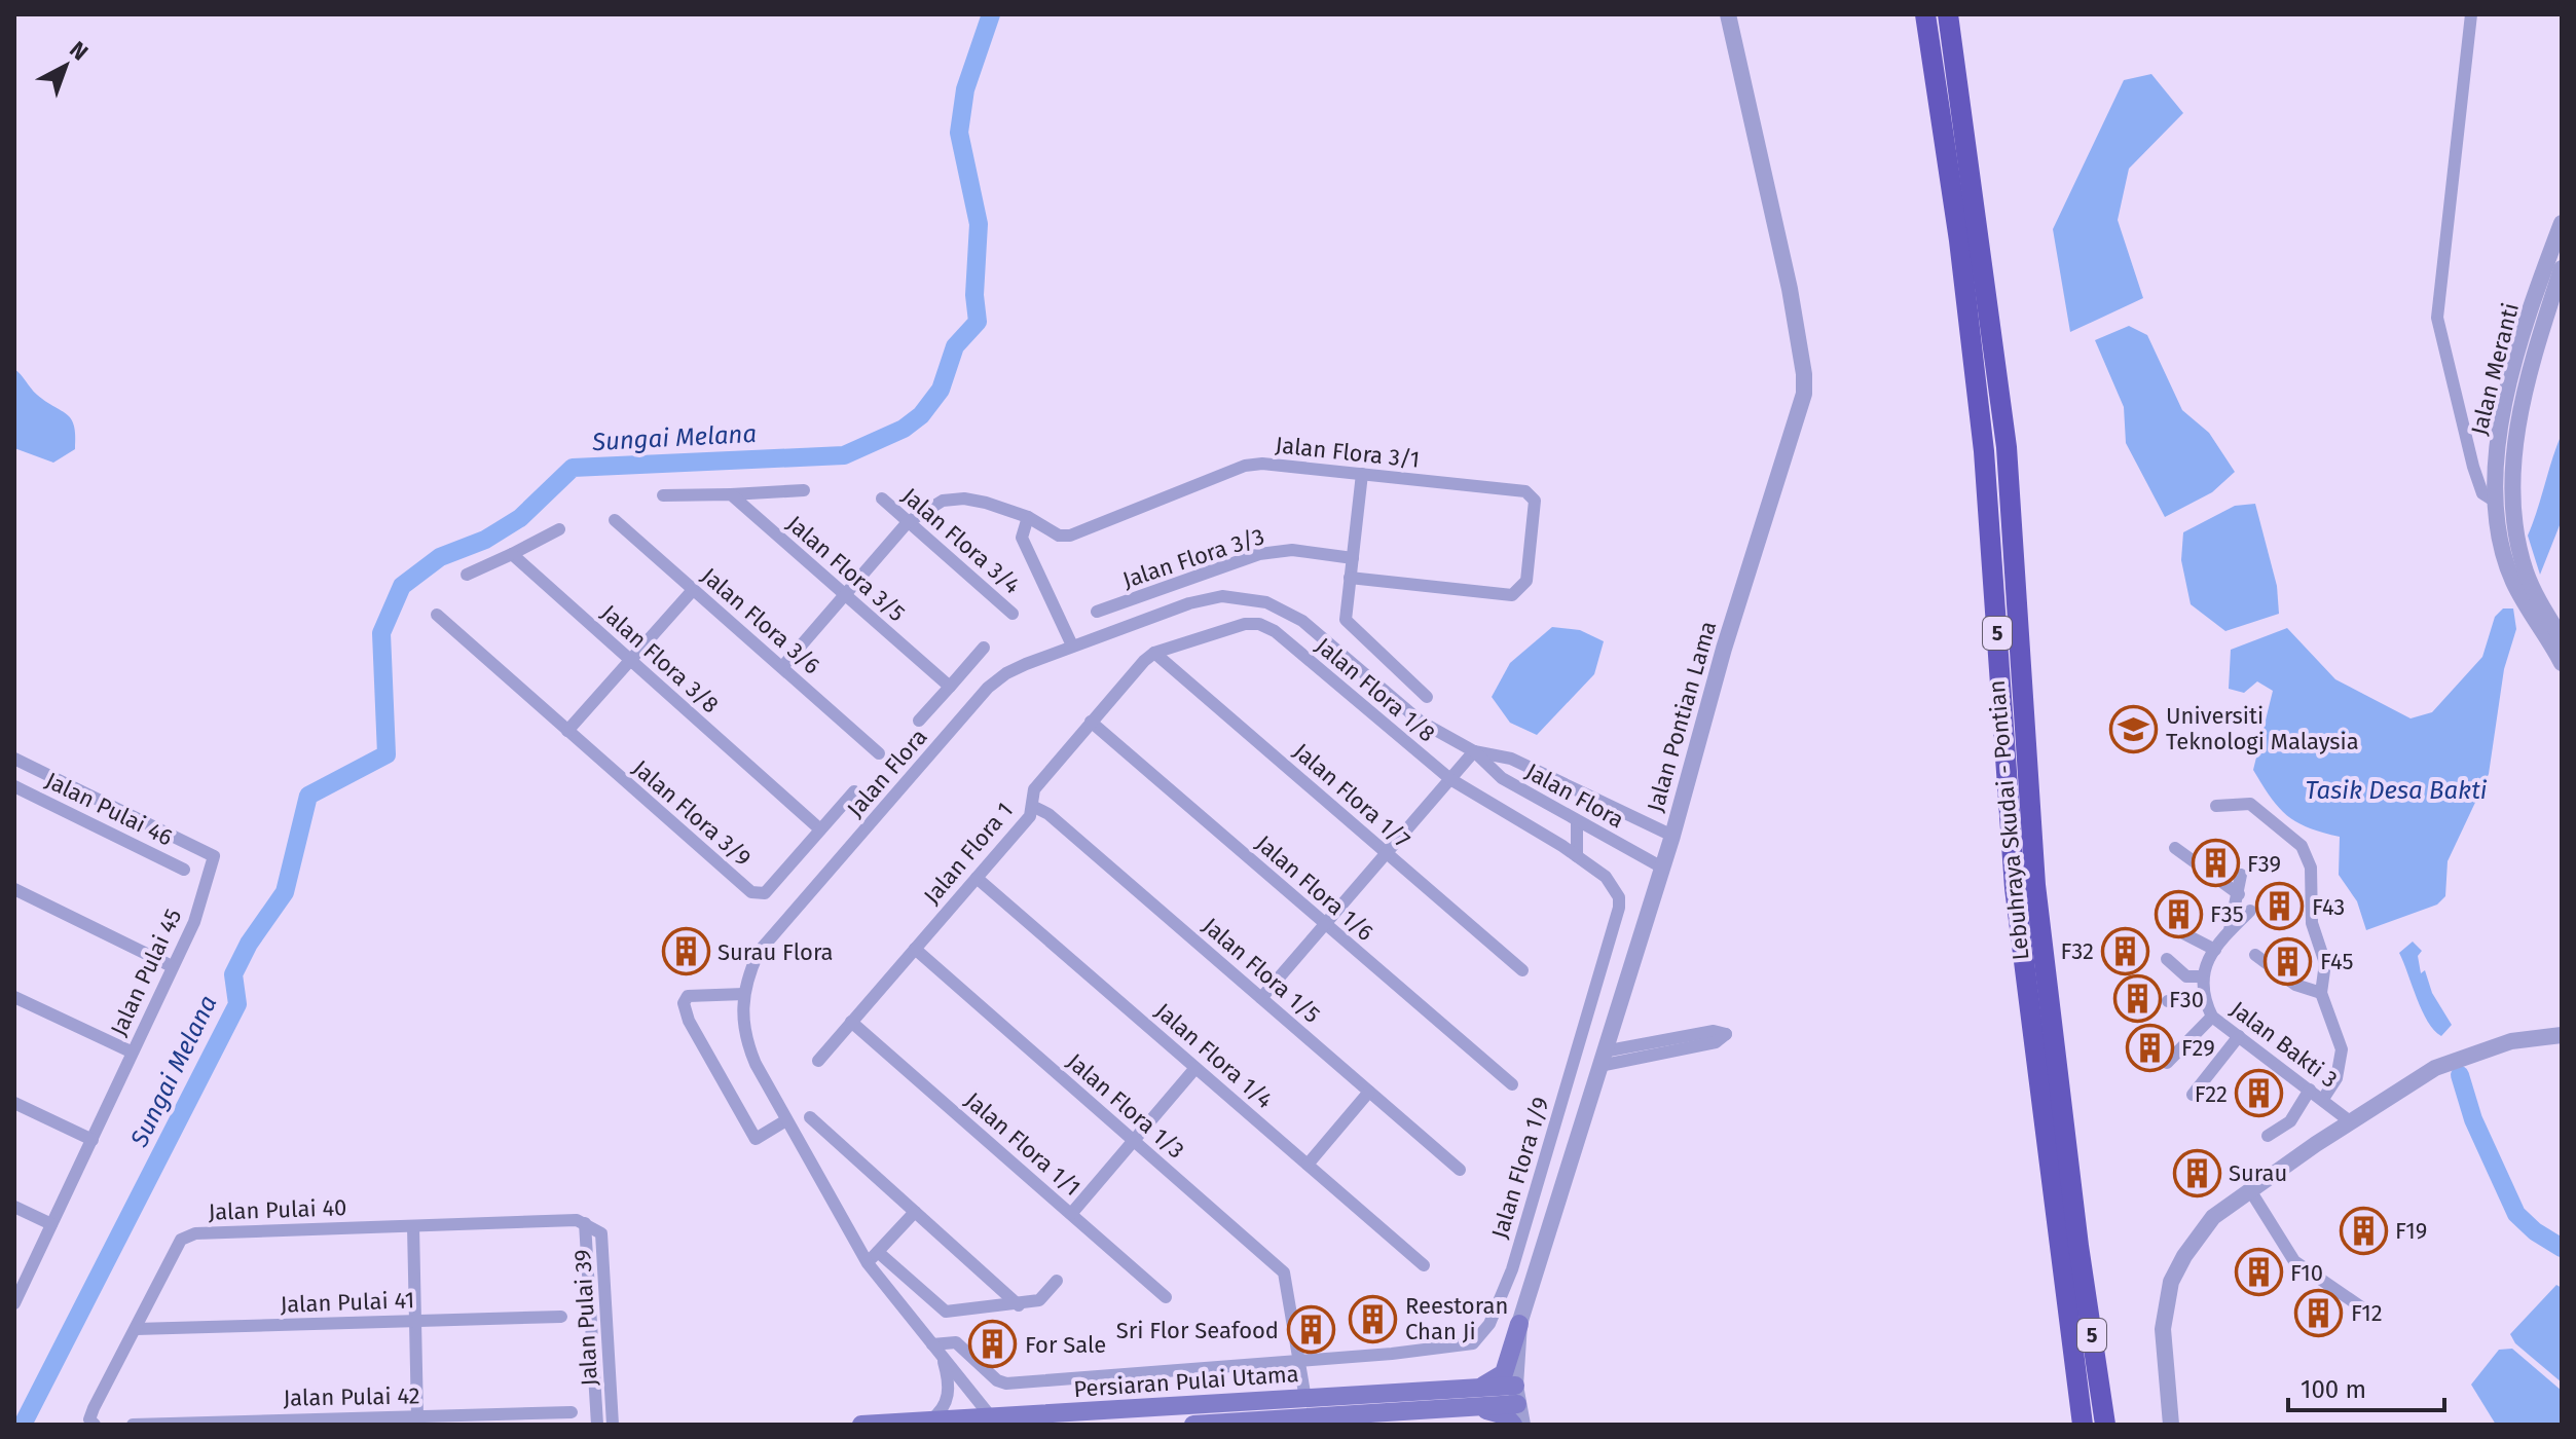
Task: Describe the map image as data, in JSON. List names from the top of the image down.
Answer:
{
  "streets": {
    "highway": ["5", "Lebuhraya Skudai - Pontian"],
    "main road": ["Persiaran Pulai Utama"],
    "street": [
      "Jalan Meranti",
      "Jalan Flora 3/1",
      "Jalan Flora 3/4",
      "Jalan Flora 3/3",
      "Jalan Flora 3/5",
      "Jalan Flora 3/6",
      "Jalan Flora 3/8",
      "Jalan Flora 1/8",
      "Jalan Pontian Lama",
      "Jalan Flora",
      "Jalan Flora 1/7",
      "Jalan Pulai 46",
      "Jalan Flora 3/9",
      "Jalan Flora 1",
      "Jalan Flora 1/6",
      "Jalan Flora 1/5",
      "Jalan Pulai 45",
      "Jalan Bakti 3",
      "Jalan Flora 1/4",
      "Jalan Flora 1/3",
      "Jalan Flora 1/1",
      "Jalan Flora 1/9",
      "Jalan Pulai 40",
      "Jalan Pulai 41",
      "Jalan Pulai 39",
      "Jalan Pulai 42"
    ]
  },
  "crossings": [
    ["Jalan Flora 3/1", "Jalan Flora 3/4"],
    ["Jalan Flora 3/8", "Jalan Flora 3/9"],
    ["Jalan Flora 1/8", "Jalan Flora 1"],
    ["Jalan Flora 1/8", "Jalan Flora 1/9"],
    ["Jalan Pontian Lama", "Jalan Flora"],
    ["Jalan Pontian Lama", "Persiaran Pulai Utama"],
    ["Jalan Flora", "Jalan Flora 1/9"],
    ["Jalan Flora", "Persiaran Pulai Utama"],
    ["Jalan Flora 1/7", "Jalan Flora 1"],
    ["Jalan Flora 1", "Jalan Flora 1/6"],
    ["Jalan Flora 1", "Jalan Flora 1/5"],
    ["Jalan Flora 1", "Jalan Flora 1/4"],
    ["Jalan Flora 1", "Jalan Flora 1/3"],
    ["Jalan Flora 1", "Jalan Flora 1/1"],
    ["Jalan Flora 1/3", "Jalan Flora 1/9"],
    ["Jalan Flora 1/3", "Persiaran Pulai Utama"],
    ["Jalan Pulai 40", "Jalan Pulai 41"],
    ["Jalan Pulai 40", "Jalan Pulai 39"]
  ],
  "water": ["Sungai Melana", "Tasik Desa Bakti"],
  "places": {
    "school or university": ["Universiti Teknologi Malaysia"],
    "building": [
      "F39",
      "F43",
      "F35",
      "F32",
      "Surau Flora",
      "F45",
      "F30",
      "F29",
      "F22",
      "Surau",
      "F19",
      "F10",
      "F12",
      "Reestoran Chan Ji",
      "Sri Flor Seafood",
      "For Sale"
    ]
  },
  "scale_bar": "100 m",
  "north": "top right"
}
